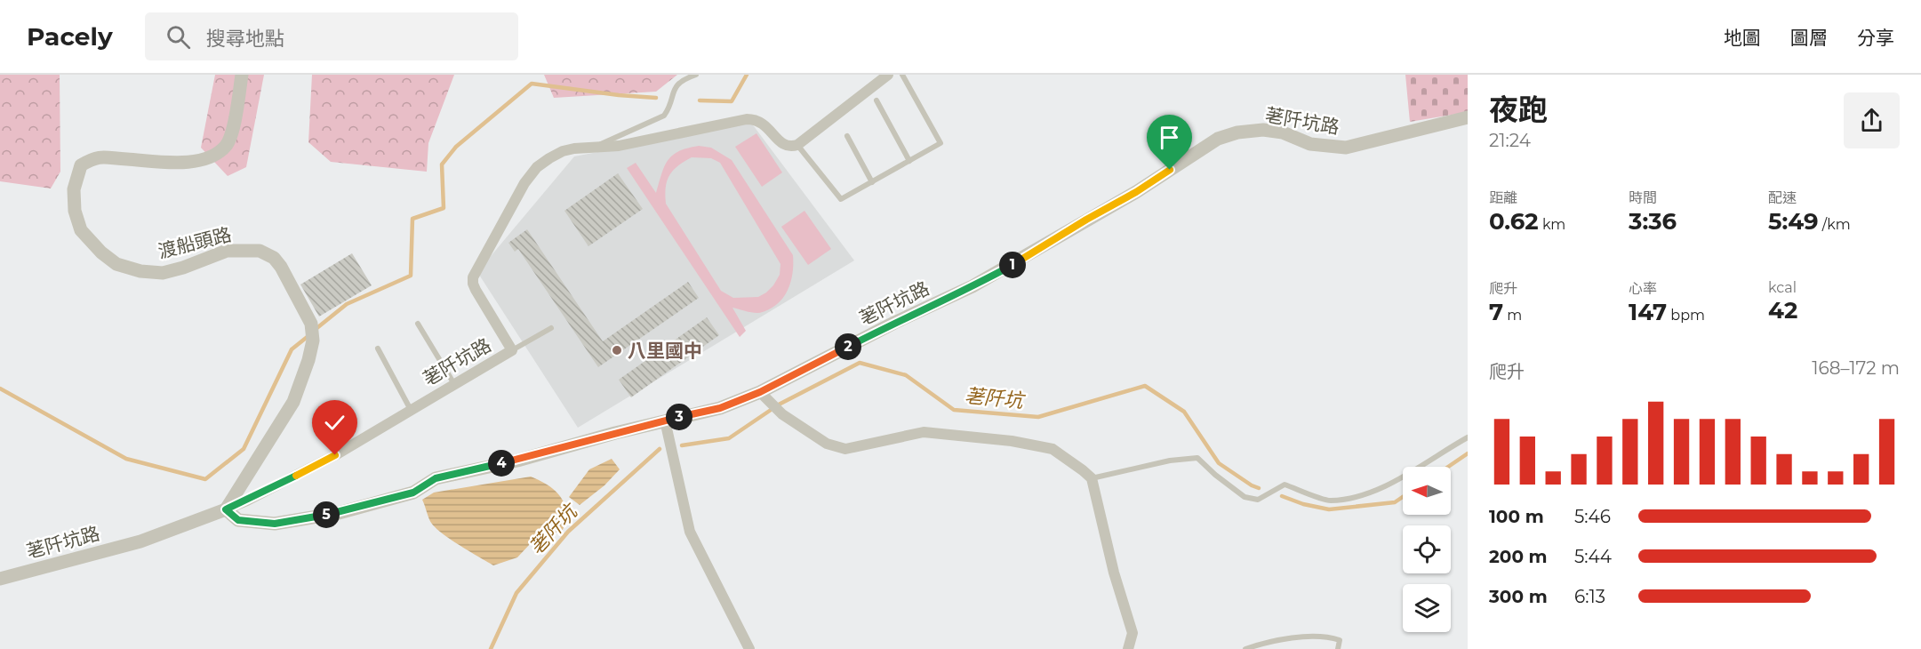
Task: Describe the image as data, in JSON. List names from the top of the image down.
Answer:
{
  "streets": {
    "street": ["荖阡坑路", "渡船頭路"]
  },
  "crossings": [
    ["荖阡坑路", "渡船頭路"]
  ],
  "water": ["荖阡坑"],
  "places": ["八里國中"],
  "north": "left",
  "page": {
    "header": "Pacely",
    "search": "搜尋地點",
    "nav": ["地圖", "圖層", "分享"],
    "heading": ["夜跑", "21:24"],
    "stats": [
      ["距離", "0.62 km"],
      ["時間", "3:36"],
      ["配速", "5:49 /km"],
      ["爬升", "7 m"],
      ["心率", "147 bpm"],
      ["kcal", "42"]
    ],
    "pins": [
      "1",
      "2",
      "3",
      "4",
      "5"
    ],
    "chart": ["爬升", "168–172 m"],
    "list": [
      {
        "name": "100 m",
        "note": "5:46"
      },
      {
        "name": "200 m",
        "note": "5:44"
      },
      {
        "name": "300 m",
        "note": "6:13"
      }
    ]
  }
}
